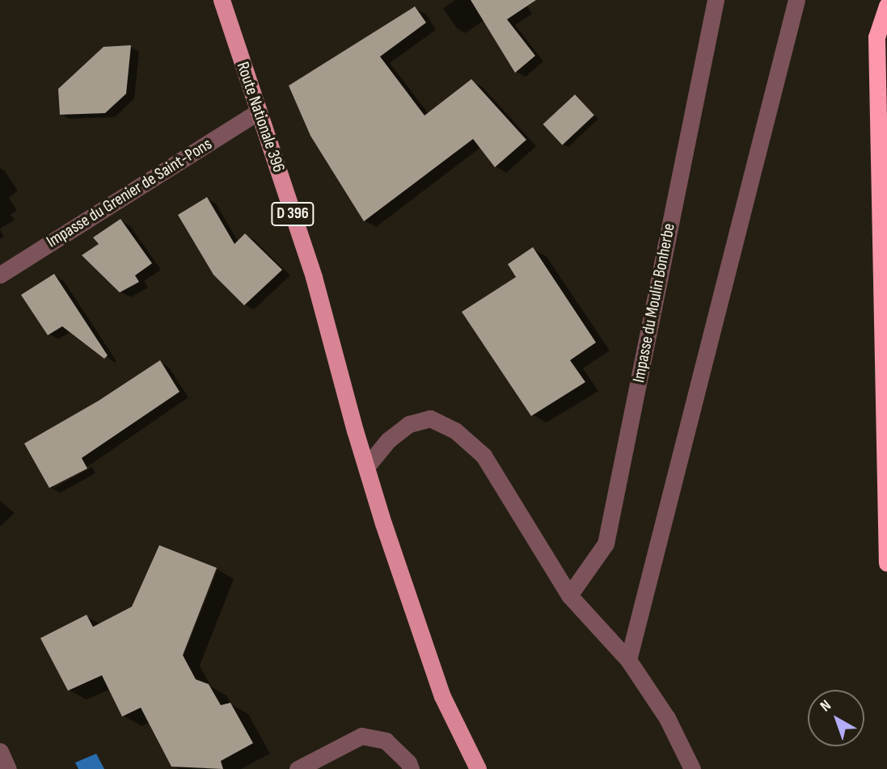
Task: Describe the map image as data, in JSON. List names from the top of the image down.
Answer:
{
  "streets": {
    "main road": ["Route Nationale 396", "D 396"],
    "street": ["Impasse du Grenier de Saint-Pons", "Impasse du Moulin Bonherbe"]
  },
  "crossings": [
    ["Route Nationale 396", "Impasse du Grenier de Saint-Pons"],
    ["Route Nationale 396", "D 396"]
  ],
  "north": "top left"
}
